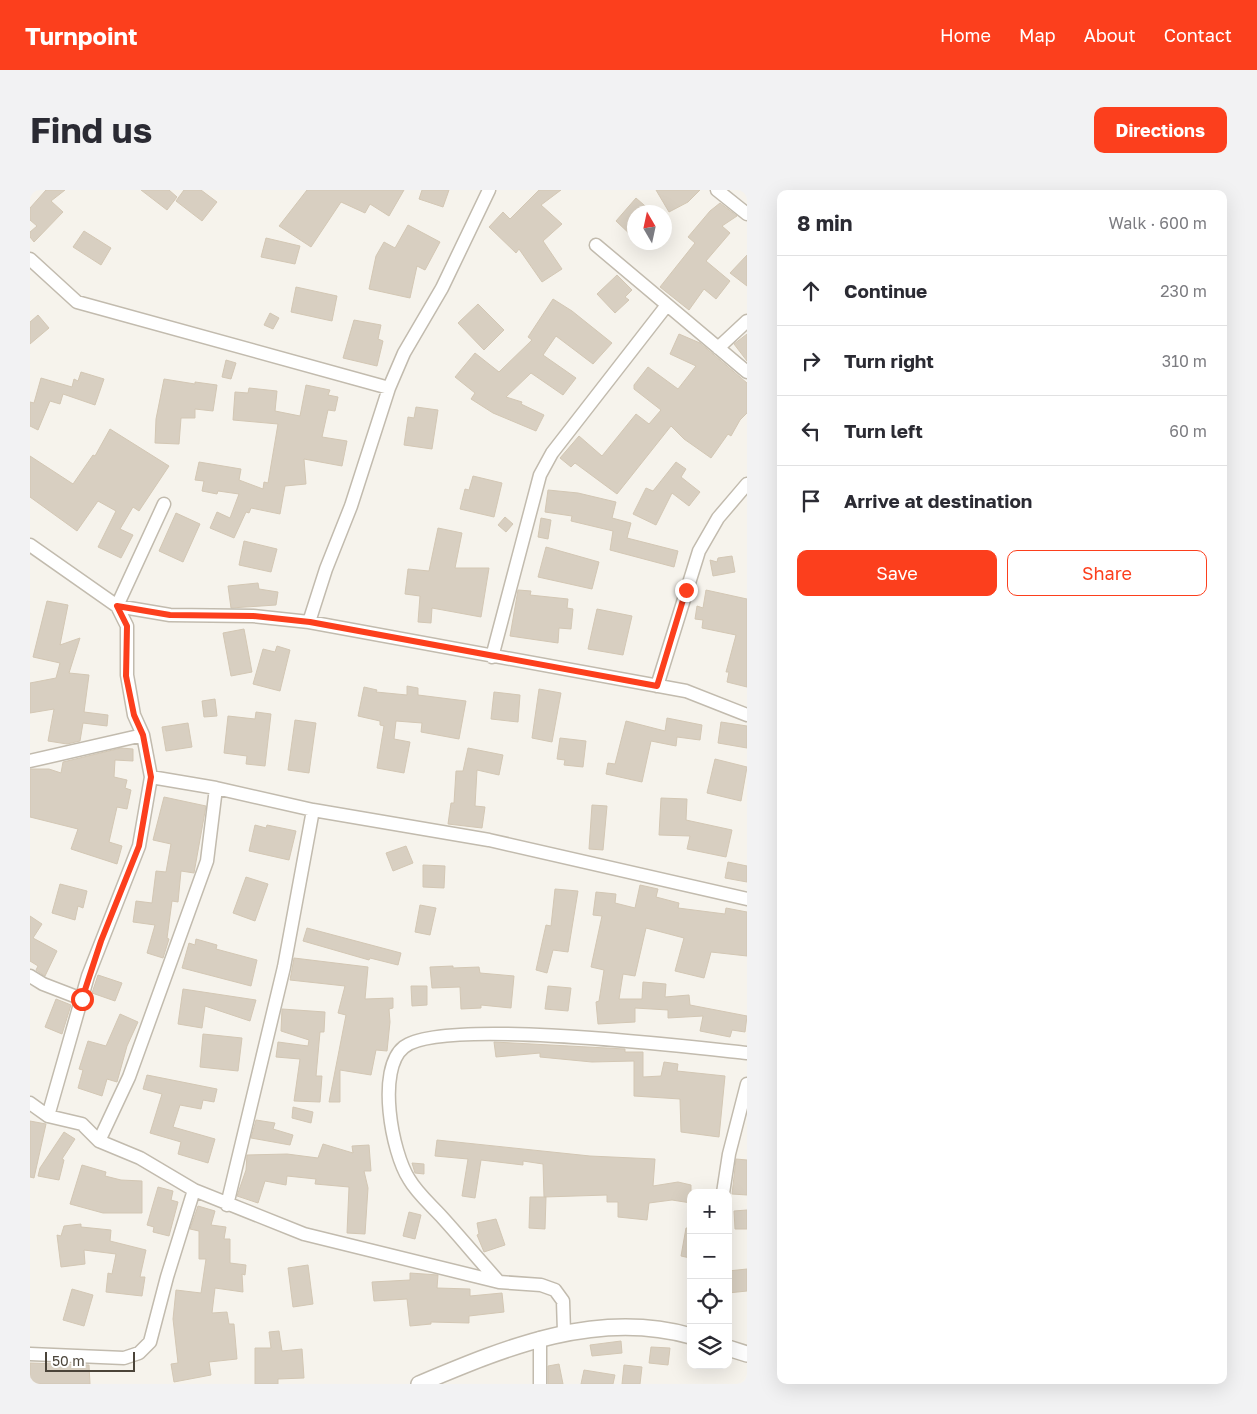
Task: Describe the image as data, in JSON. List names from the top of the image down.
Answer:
{
  "scale_bar": "50 m",
  "north": "top",
  "page": {
    "header": "Turnpoint",
    "nav": [
      "Home",
      "Map",
      "About",
      "Contact"
    ],
    "buttons": [
      "Directions",
      ["Save", "Share"]
    ],
    "title": "Find us",
    "heading": ["8 min", "Walk · 600 m"],
    "list": [
      ["Continue", "230 m"],
      ["Turn right", "310 m"],
      ["Turn left", "60 m"],
      "Arrive at destination"
    ],
    "map_buttons": ["+", "−"],
    "scale": "50 m"
  }
}
